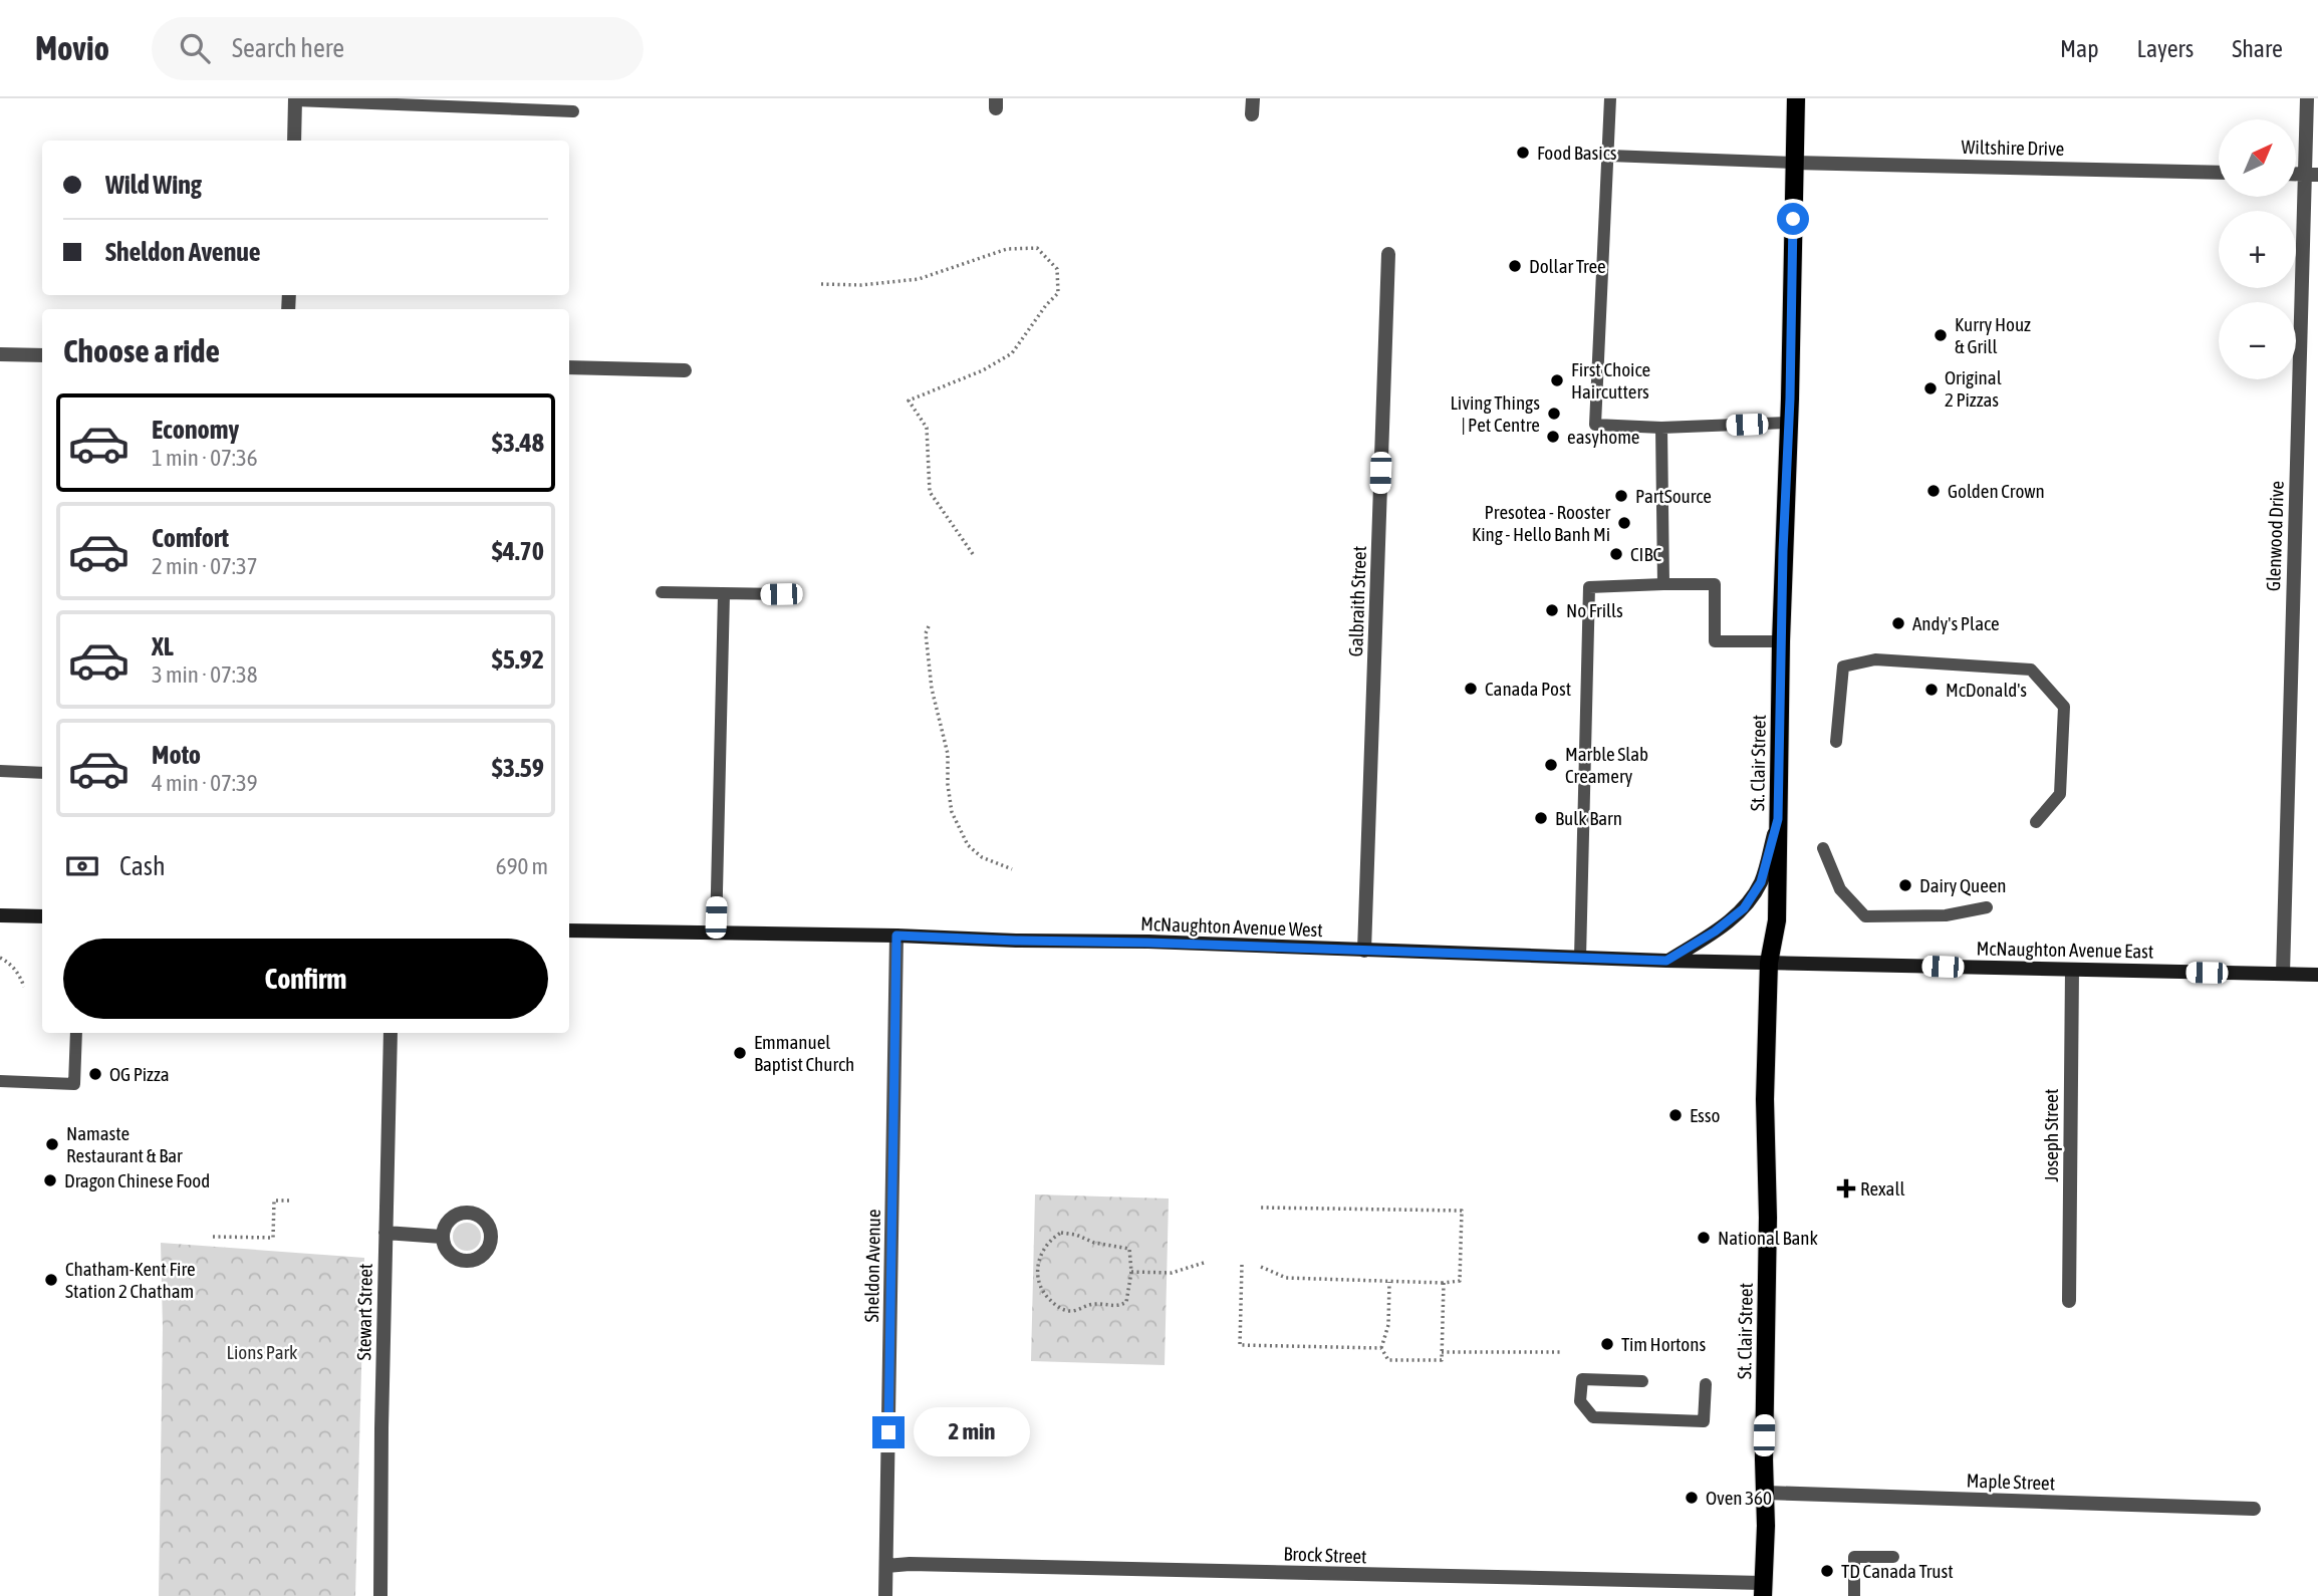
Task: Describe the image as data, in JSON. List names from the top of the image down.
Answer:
{
  "streets": {
    "main road": ["St. Clair Street", "McNaughton Avenue West", "McNaughton Avenue East"],
    "street": [
      "Wiltshire Drive",
      "Glenwood Drive",
      "Galbraith Street",
      "Joseph Street",
      "Sheldon Avenue",
      "Stewart Street",
      "Maple Street",
      "Brock Street"
    ]
  },
  "crossings": [
    ["Wiltshire Drive", "St. Clair Street"],
    ["Glenwood Drive", "McNaughton Avenue East"],
    ["Galbraith Street", "McNaughton Avenue West"],
    ["St. Clair Street", "McNaughton Avenue West"],
    ["St. Clair Street", "McNaughton Avenue East"],
    ["St. Clair Street", "Maple Street"],
    ["St. Clair Street", "Brock Street"],
    ["McNaughton Avenue West", "McNaughton Avenue East"],
    ["McNaughton Avenue West", "Sheldon Avenue"],
    ["McNaughton Avenue East", "Joseph Street"],
    ["Sheldon Avenue", "Brock Street"]
  ],
  "parks": ["Lions Park"],
  "places": {
    "other": [
      "Food Basics",
      "Dollar Tree",
      "Kurry Houz & Grill",
      "First Choice Haircutters",
      "Original 2 Pizzas",
      "Living Things | Pet Centre",
      "easyhome",
      "Golden Crown",
      "PartSource",
      "Presotea - Rooster King - Hello Banh Mi",
      "CIBC",
      "No Frills",
      "Andy's Place",
      "Canada Post",
      "McDonald's",
      "Marble Slab Creamery",
      "Bulk Barn",
      "Dairy Queen",
      "Emmanuel Baptist Church",
      "OG Pizza",
      "Esso",
      "Namaste Restaurant & Bar",
      "Dragon Chinese Food",
      "National Bank",
      "Chatham-Kent Fire Station 2 Chatham",
      "Tim Hortons",
      "Oven 360",
      "TD Canada Trust"
    ],
    "health": ["Rexall"]
  },
  "north": "top right",
  "page": {
    "header": "Movio",
    "search": "Search here",
    "nav": ["Map", "Layers", "Share"],
    "map_buttons": ["+", "−"],
    "banner": ["Wild Wing", "Sheldon Avenue"],
    "heading": "Choose a ride",
    "list": [
      {
        "name": "Economy",
        "note": "1 min · 07:36",
        "value": "$3.48"
      },
      {
        "name": "Comfort",
        "note": "2 min · 07:37",
        "value": "$4.70"
      },
      {
        "name": "XL",
        "note": "3 min · 07:38",
        "value": "$5.92"
      },
      {
        "name": "Moto",
        "note": "4 min · 07:39",
        "value": "$3.59"
      }
    ],
    "pay": ["Cash", "690 m"],
    "buttons": "Confirm",
    "bubble": "2 min"
  }
}
